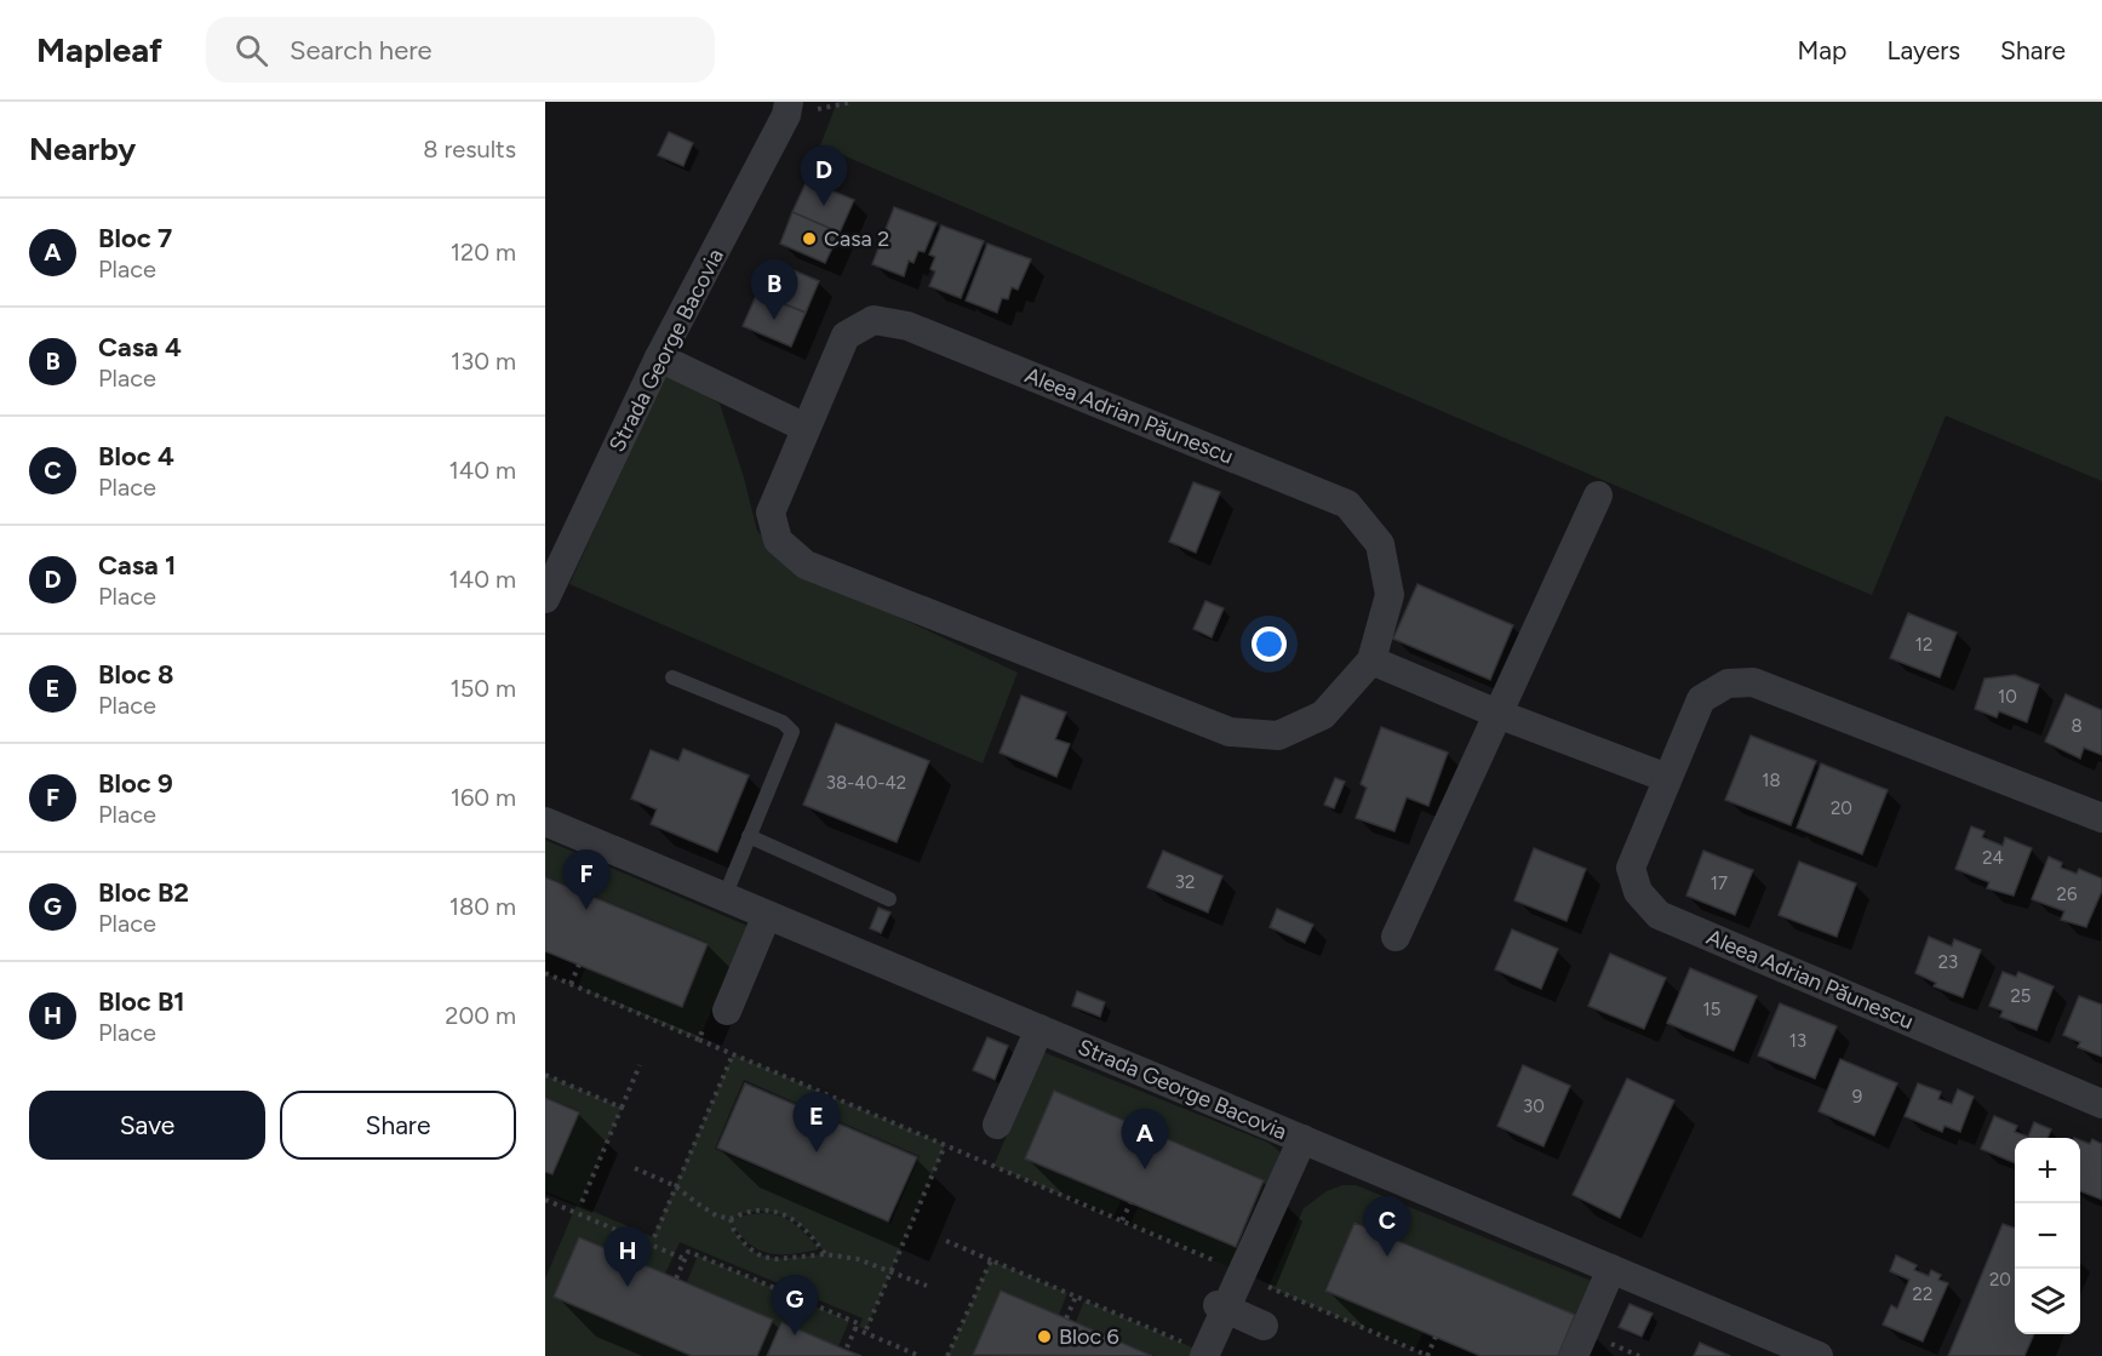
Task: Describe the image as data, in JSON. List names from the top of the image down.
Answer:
{
  "streets": {
    "street": ["Strada George Bacovia", "Aleea Adrian Păunescu"]
  },
  "places": ["Casa 2", "Bloc 6"],
  "house_numbers": [
    "12",
    "10",
    "8",
    "18",
    "38-40-42",
    "20",
    "24",
    "32",
    "17",
    "26",
    "23",
    "25",
    "15",
    "13",
    "9",
    "30",
    "20",
    "22"
  ],
  "page": {
    "header": "Mapleaf",
    "search": "Search here",
    "nav": ["Map", "Layers", "Share"],
    "heading": ["Nearby", "8 results"],
    "pins": [
      "D",
      "B",
      "F",
      "E",
      "A",
      "C",
      "H",
      "G"
    ],
    "list": [
      {
        "mark": "A",
        "name": "Bloc 7",
        "note": "Place",
        "value": "120 m"
      },
      {
        "mark": "B",
        "name": "Casa 4",
        "note": "Place",
        "value": "130 m"
      },
      {
        "mark": "C",
        "name": "Bloc 4",
        "note": "Place",
        "value": "140 m"
      },
      {
        "mark": "D",
        "name": "Casa 1",
        "note": "Place",
        "value": "140 m"
      },
      {
        "mark": "E",
        "name": "Bloc 8",
        "note": "Place",
        "value": "150 m"
      },
      {
        "mark": "F",
        "name": "Bloc 9",
        "note": "Place",
        "value": "160 m"
      },
      {
        "mark": "G",
        "name": "Bloc B2",
        "note": "Place",
        "value": "180 m"
      },
      {
        "mark": "H",
        "name": "Bloc B1",
        "note": "Place",
        "value": "200 m"
      }
    ],
    "buttons": ["Save", "Share"],
    "map_buttons": ["+", "−"]
  }
}
